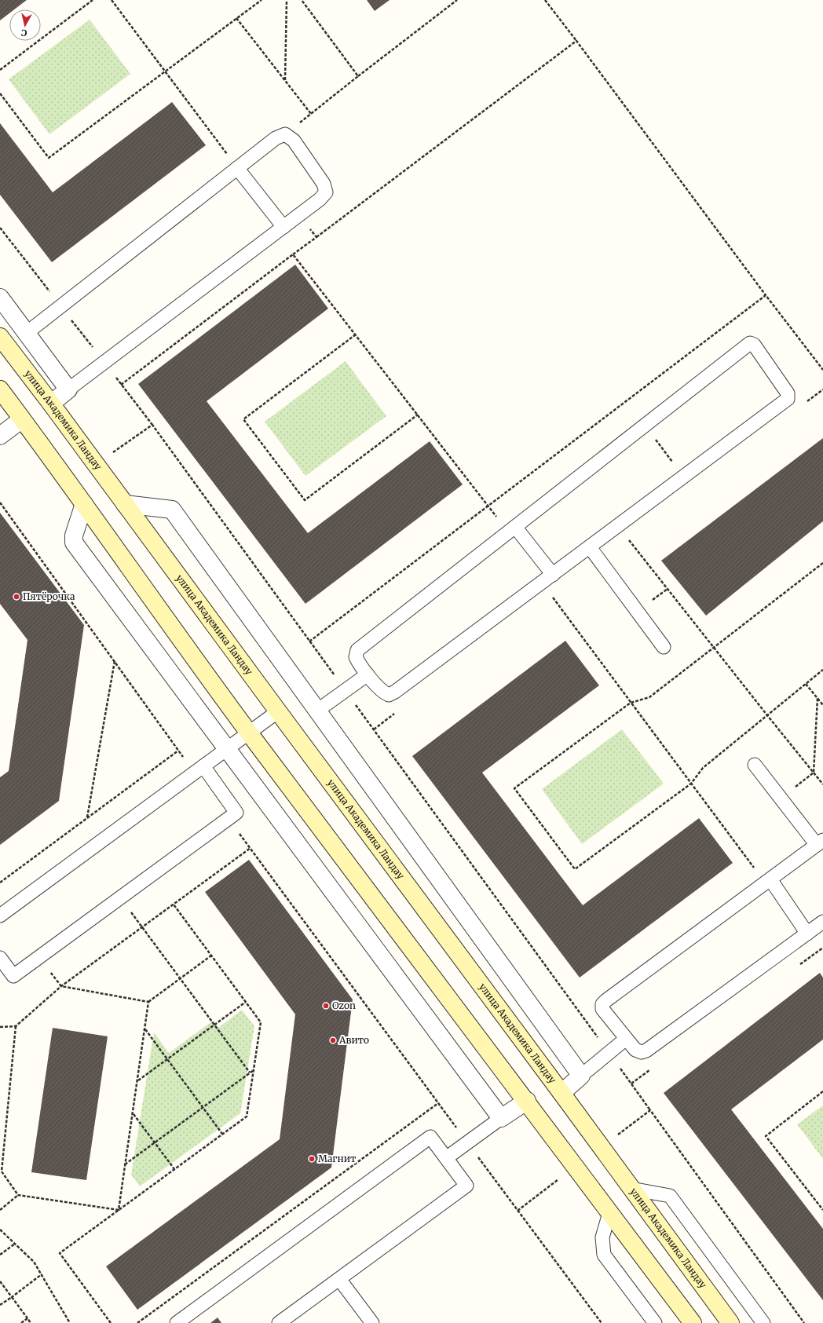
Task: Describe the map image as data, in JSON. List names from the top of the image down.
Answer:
{
  "streets": {
    "street": ["улица Академика Ландау"]
  },
  "places": [
    "Пятёрочка",
    "Ozon",
    "Авито",
    "Магнит"
  ],
  "north": "bottom"
}
